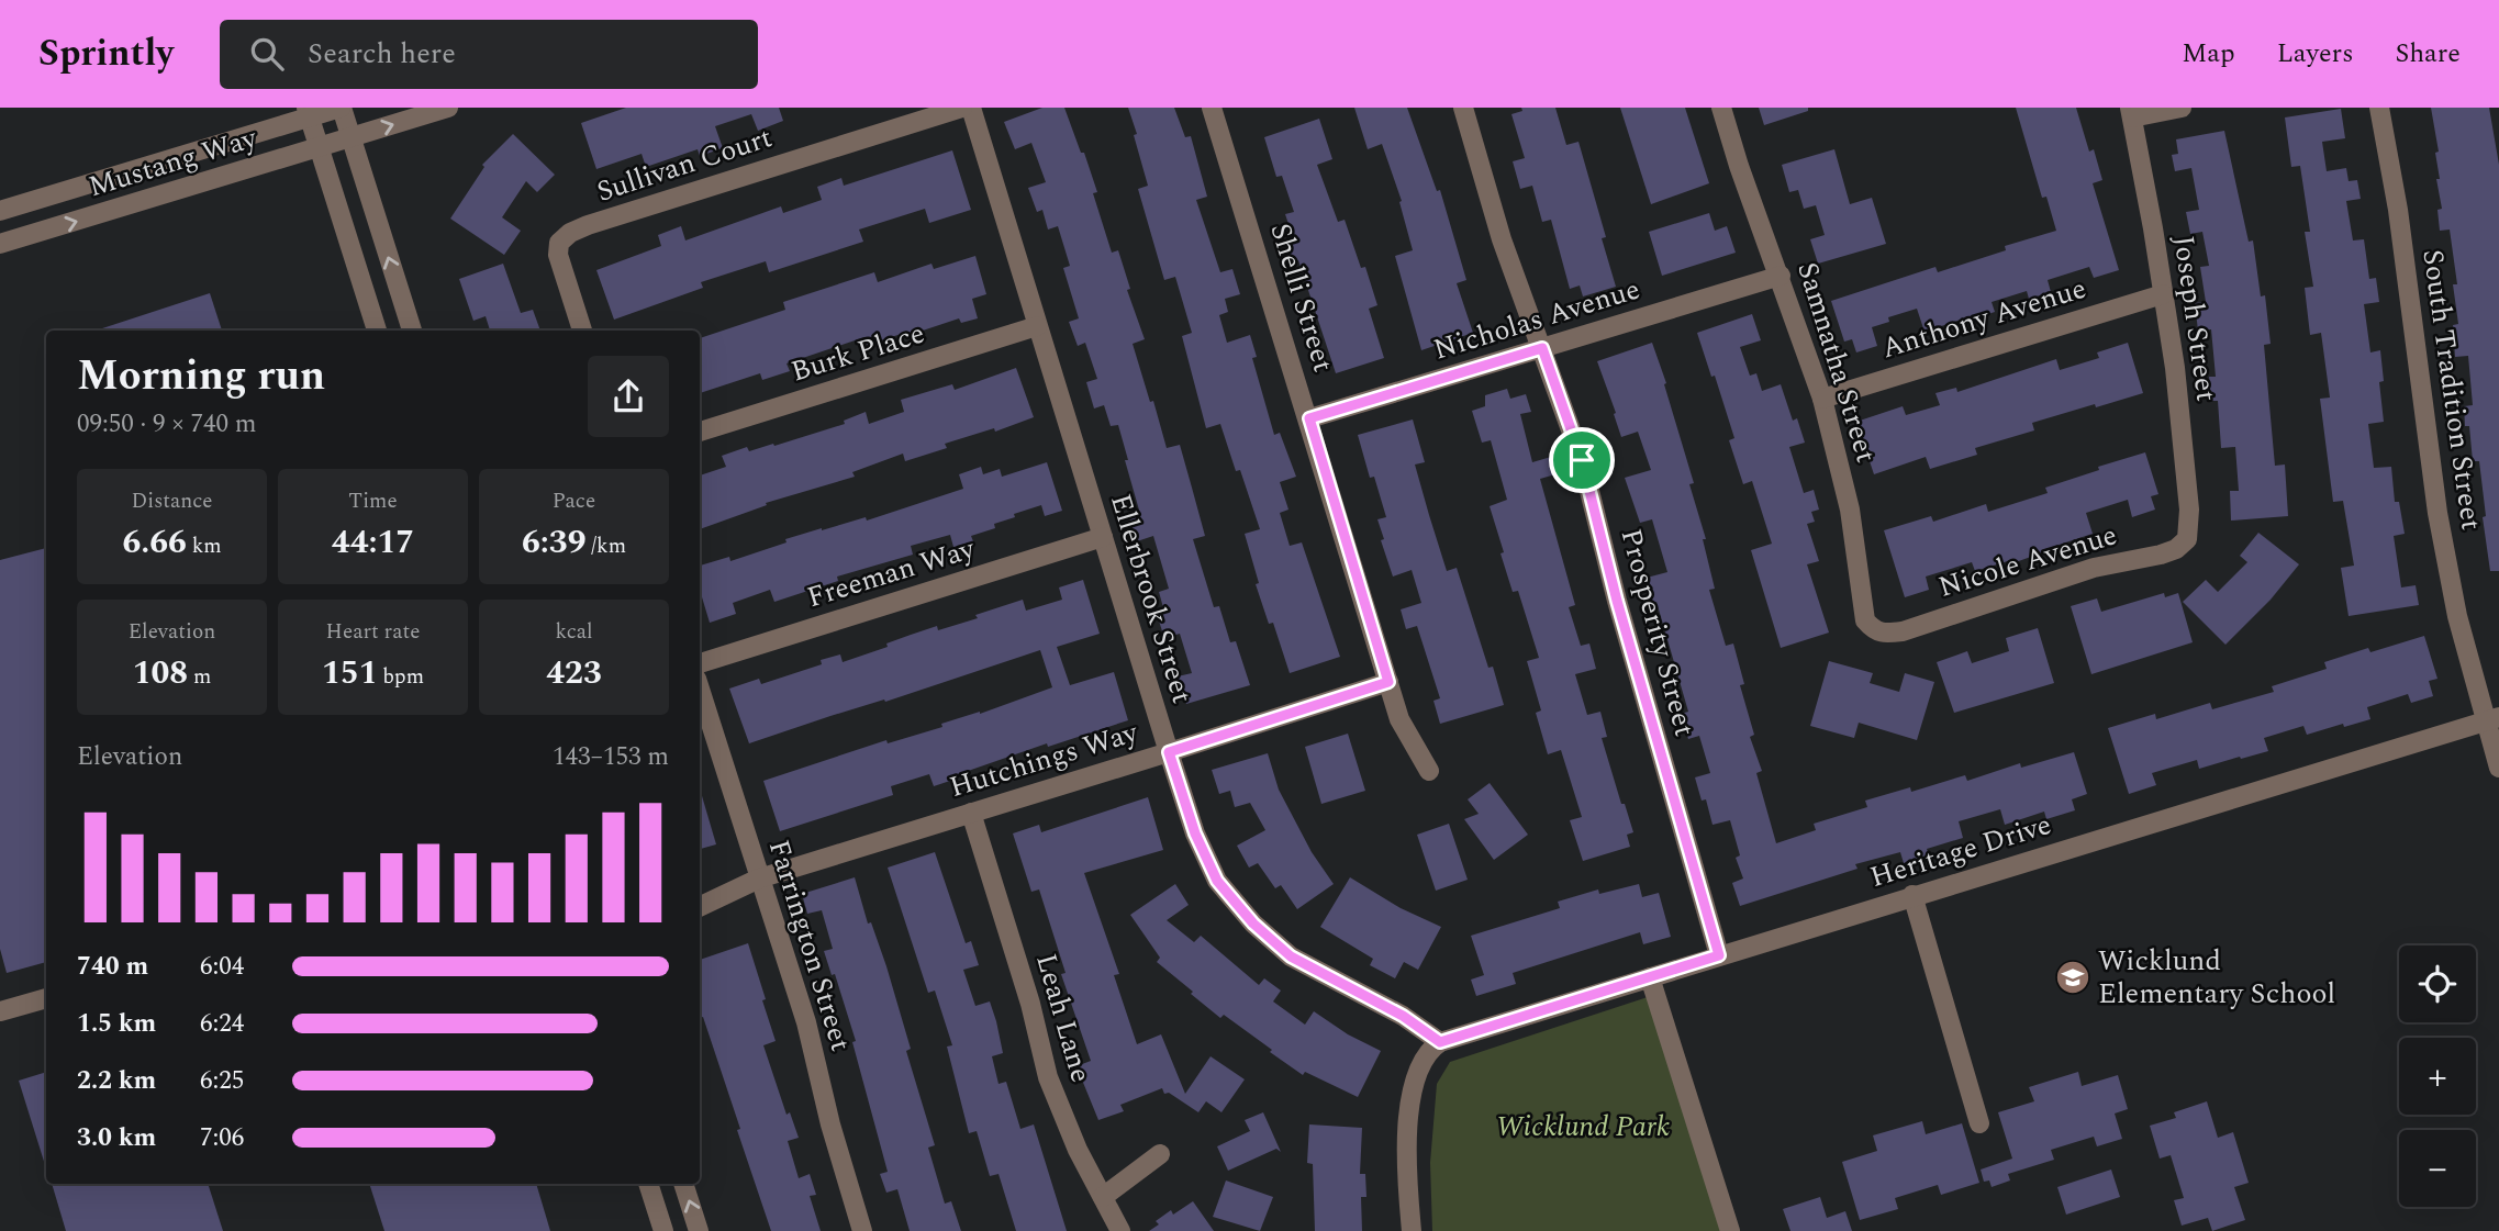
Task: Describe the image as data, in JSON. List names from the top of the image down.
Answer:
{
  "streets": {
    "street": [
      "Mustang Way",
      "Sullivan Court",
      "Shelli Street",
      "Anthony Avenue",
      "Joseph Street",
      "Nicholas Avenue",
      "Burk Place",
      "Samnatha Street",
      "South Tradition Street",
      "Nicole Avenue",
      "Freeman Way",
      "Ellerbrook Street",
      "Prosperity Street",
      "Hutchings Way",
      "Heritage Drive",
      "Farrington Street",
      "Leah Lane"
    ]
  },
  "crossings": [
    ["Shelli Street", "Nicholas Avenue"],
    ["Shelli Street", "Hutchings Way"],
    ["Anthony Avenue", "Joseph Street"],
    ["Anthony Avenue", "Samnatha Street"],
    ["Joseph Street", "Nicole Avenue"],
    ["Nicholas Avenue", "Samnatha Street"],
    ["Nicholas Avenue", "Prosperity Street"],
    ["Burk Place", "Ellerbrook Street"],
    ["Samnatha Street", "Nicole Avenue"],
    ["South Tradition Street", "Heritage Drive"],
    ["Freeman Way", "Ellerbrook Street"],
    ["Ellerbrook Street", "Hutchings Way"],
    ["Ellerbrook Street", "Heritage Drive"],
    ["Prosperity Street", "Heritage Drive"],
    ["Hutchings Way", "Farrington Street"],
    ["Hutchings Way", "Leah Lane"]
  ],
  "parks": ["Wicklund Park"],
  "places": {
    "school or university": ["Wicklund Elementary School"]
  },
  "page": {
    "header": "Sprintly",
    "search": "Search here",
    "nav": ["Map", "Layers", "Share"],
    "heading": ["Morning run", "09:50 · 9 × 740 m"],
    "stats": [
      ["Distance", "6.66 km"],
      ["Time", "44:17"],
      ["Pace", "6:39 /km"],
      ["Elevation", "108 m"],
      ["Heart rate", "151 bpm"],
      ["kcal", "423"]
    ],
    "chart": ["Elevation", "143–153 m"],
    "list": [
      {
        "name": "740 m",
        "note": "6:04"
      },
      {
        "name": "1.5 km",
        "note": "6:24"
      },
      {
        "name": "2.2 km",
        "note": "6:25"
      },
      {
        "name": "3.0 km",
        "note": "7:06"
      }
    ],
    "map_buttons": ["+", "−"]
  }
}
